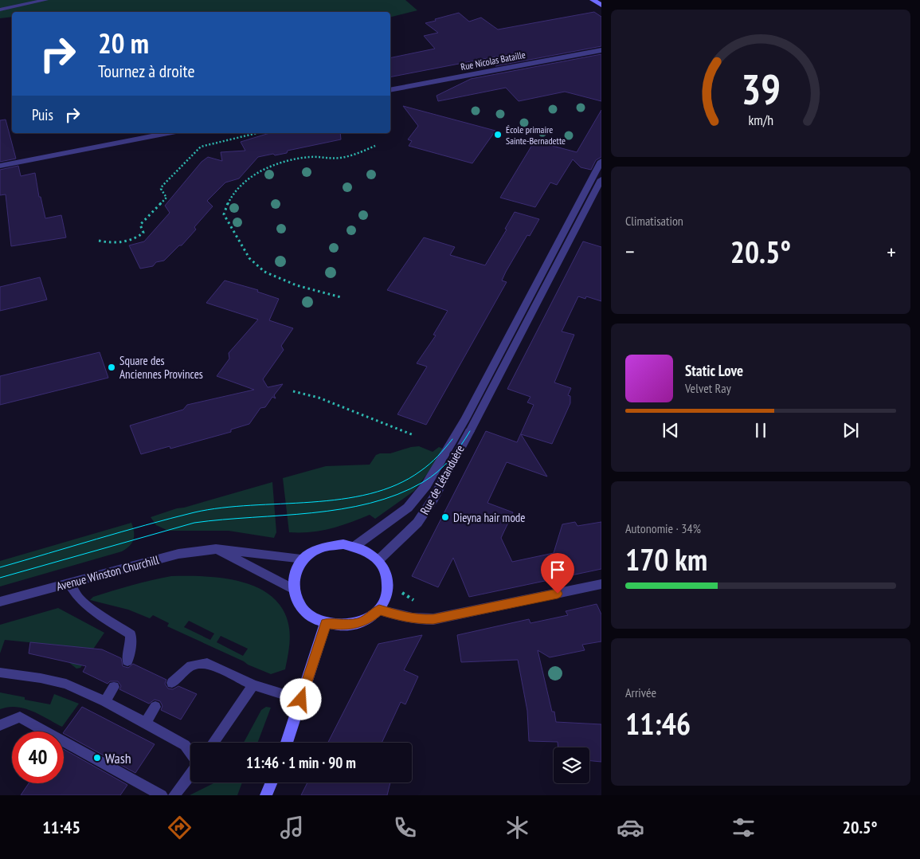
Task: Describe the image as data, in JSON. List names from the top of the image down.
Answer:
{
  "streets": {
    "street": ["Rue Nicolas Bataille", "Rue de Létanduère", "Avenue Winston Churchill"]
  },
  "crossings": [
    ["Rue de Létanduère", "Avenue Winston Churchill"]
  ],
  "places": [
    "École primaire Sainte-Bernadette",
    "Square des Anciennes Provinces",
    "Dieyna hair mode",
    "Wash"
  ],
  "page": {
    "turn": ["20 m", "Tournez à droite"],
    "then": "Puis",
    "tile": [
      "Climatisation",
      ["Autonomie · 34%", "170 km"],
      ["Arrivée", "11:46"]
    ],
    "heat": ["−", "20.5°", "+"],
    "song": ["Static Love", "Velvet Ray"],
    "limit": "40",
    "trip": "11:46 · 1 min · 90 m",
    "tabs": ["11:45", "20.5°"],
    "gauge": ["39", "km/h"]
  }
}
